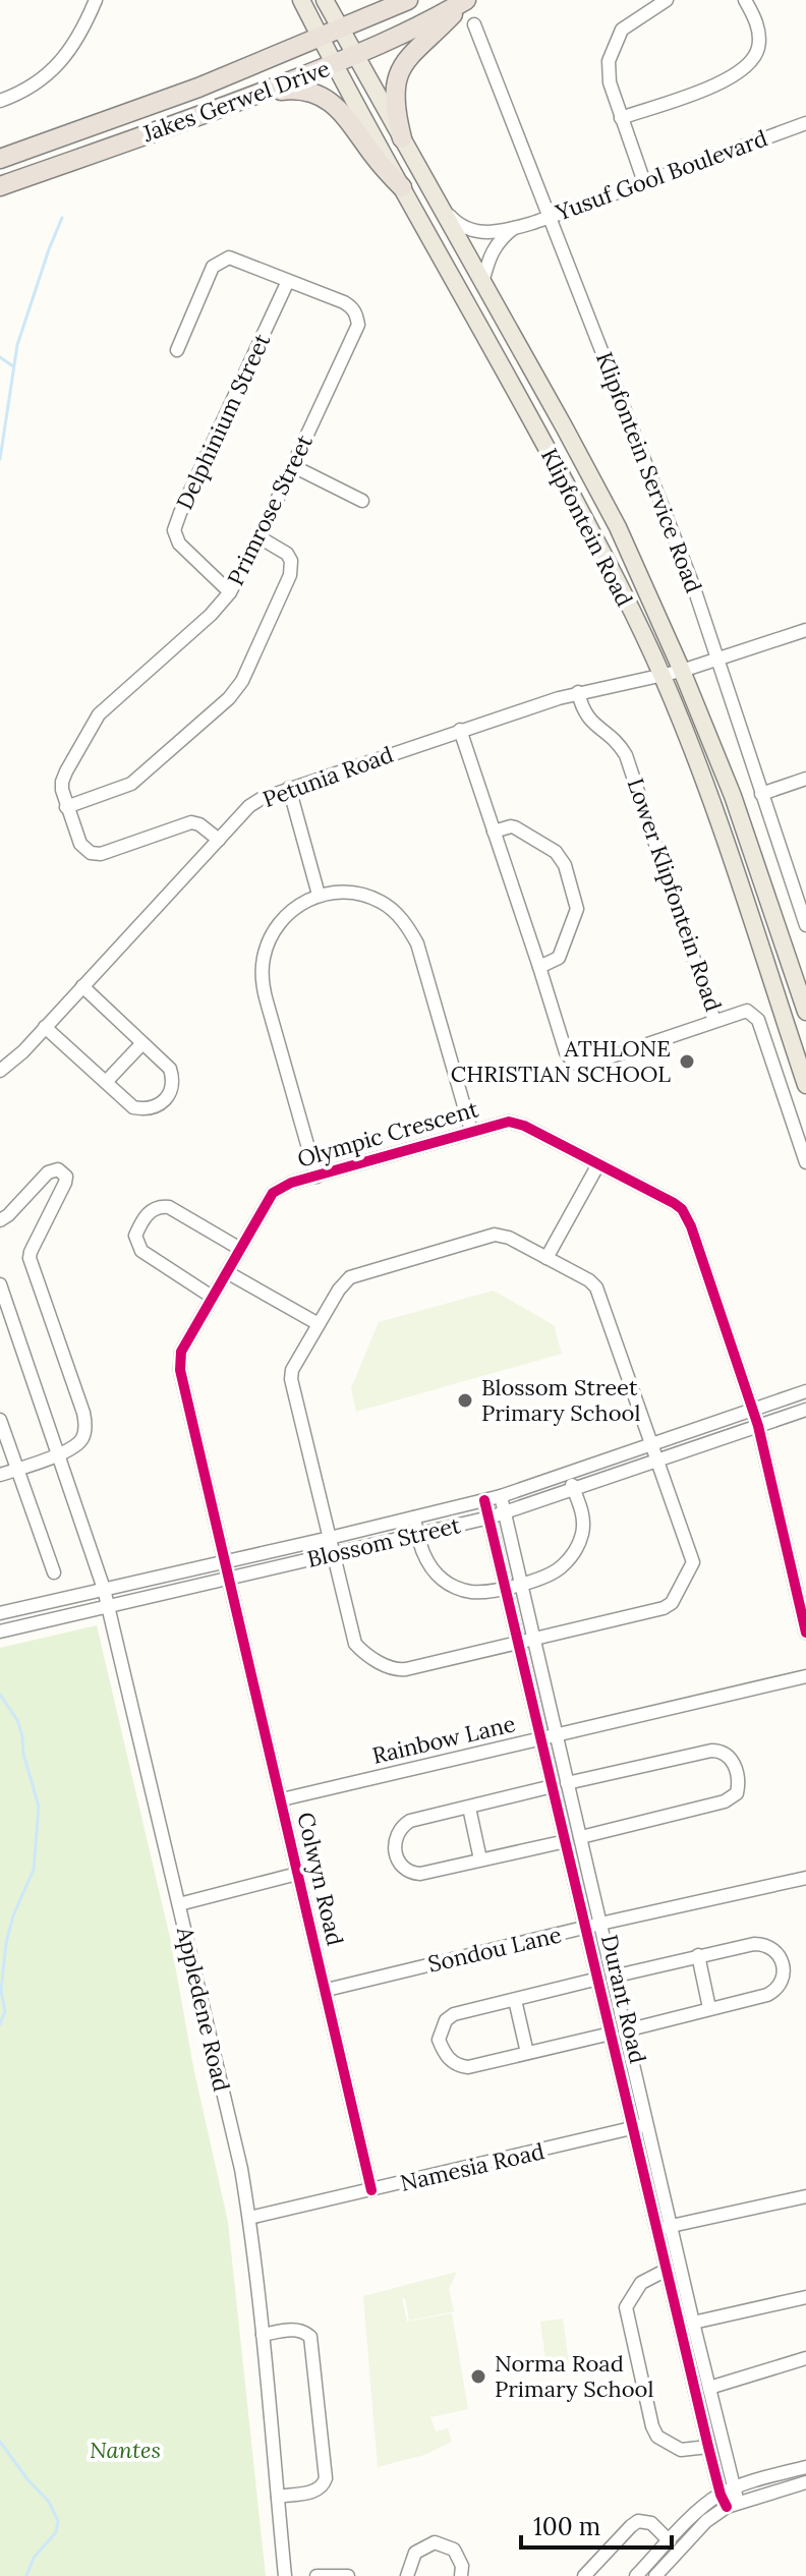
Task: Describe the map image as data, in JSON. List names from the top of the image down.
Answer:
{
  "streets": {
    "highway": ["Jakes Gerwel Drive"],
    "main road": ["Klipfontein Road"],
    "street": [
      "Yusuf Gool Boulevard",
      "Delphinium Street",
      "Klipfontein Service Road",
      "Primrose Street",
      "Petunia Road",
      "Lower Klipfontein Road",
      "Olympic Crescent",
      "Blossom Street",
      "Rainbow Lane",
      "Colwyn Road",
      "Sondou Lane",
      "Durant Road",
      "Appledene Road",
      "Namesia Road"
    ]
  },
  "crossings": [
    ["Jakes Gerwel Drive", "Klipfontein Road"],
    ["Yusuf Gool Boulevard", "Klipfontein Service Road"],
    ["Yusuf Gool Boulevard", "Klipfontein Road"],
    ["Delphinium Street", "Primrose Street"],
    ["Klipfontein Service Road", "Petunia Road"],
    ["Primrose Street", "Petunia Road"],
    ["Klipfontein Road", "Petunia Road"],
    ["Petunia Road", "Lower Klipfontein Road"],
    ["Olympic Crescent", "Blossom Street"],
    ["Olympic Crescent", "Colwyn Road"],
    ["Blossom Street", "Colwyn Road"],
    ["Blossom Street", "Durant Road"],
    ["Blossom Street", "Appledene Road"],
    ["Rainbow Lane", "Colwyn Road"],
    ["Rainbow Lane", "Durant Road"],
    ["Colwyn Road", "Sondou Lane"],
    ["Colwyn Road", "Namesia Road"],
    ["Sondou Lane", "Durant Road"],
    ["Durant Road", "Namesia Road"],
    ["Appledene Road", "Namesia Road"]
  ],
  "parks": ["Nantes"],
  "places": ["ATHLONE CHRISTIAN SCHOOL", "Blossom Street Primary School", "Norma Road Primary School"],
  "scale_bar": "100 m"
}
